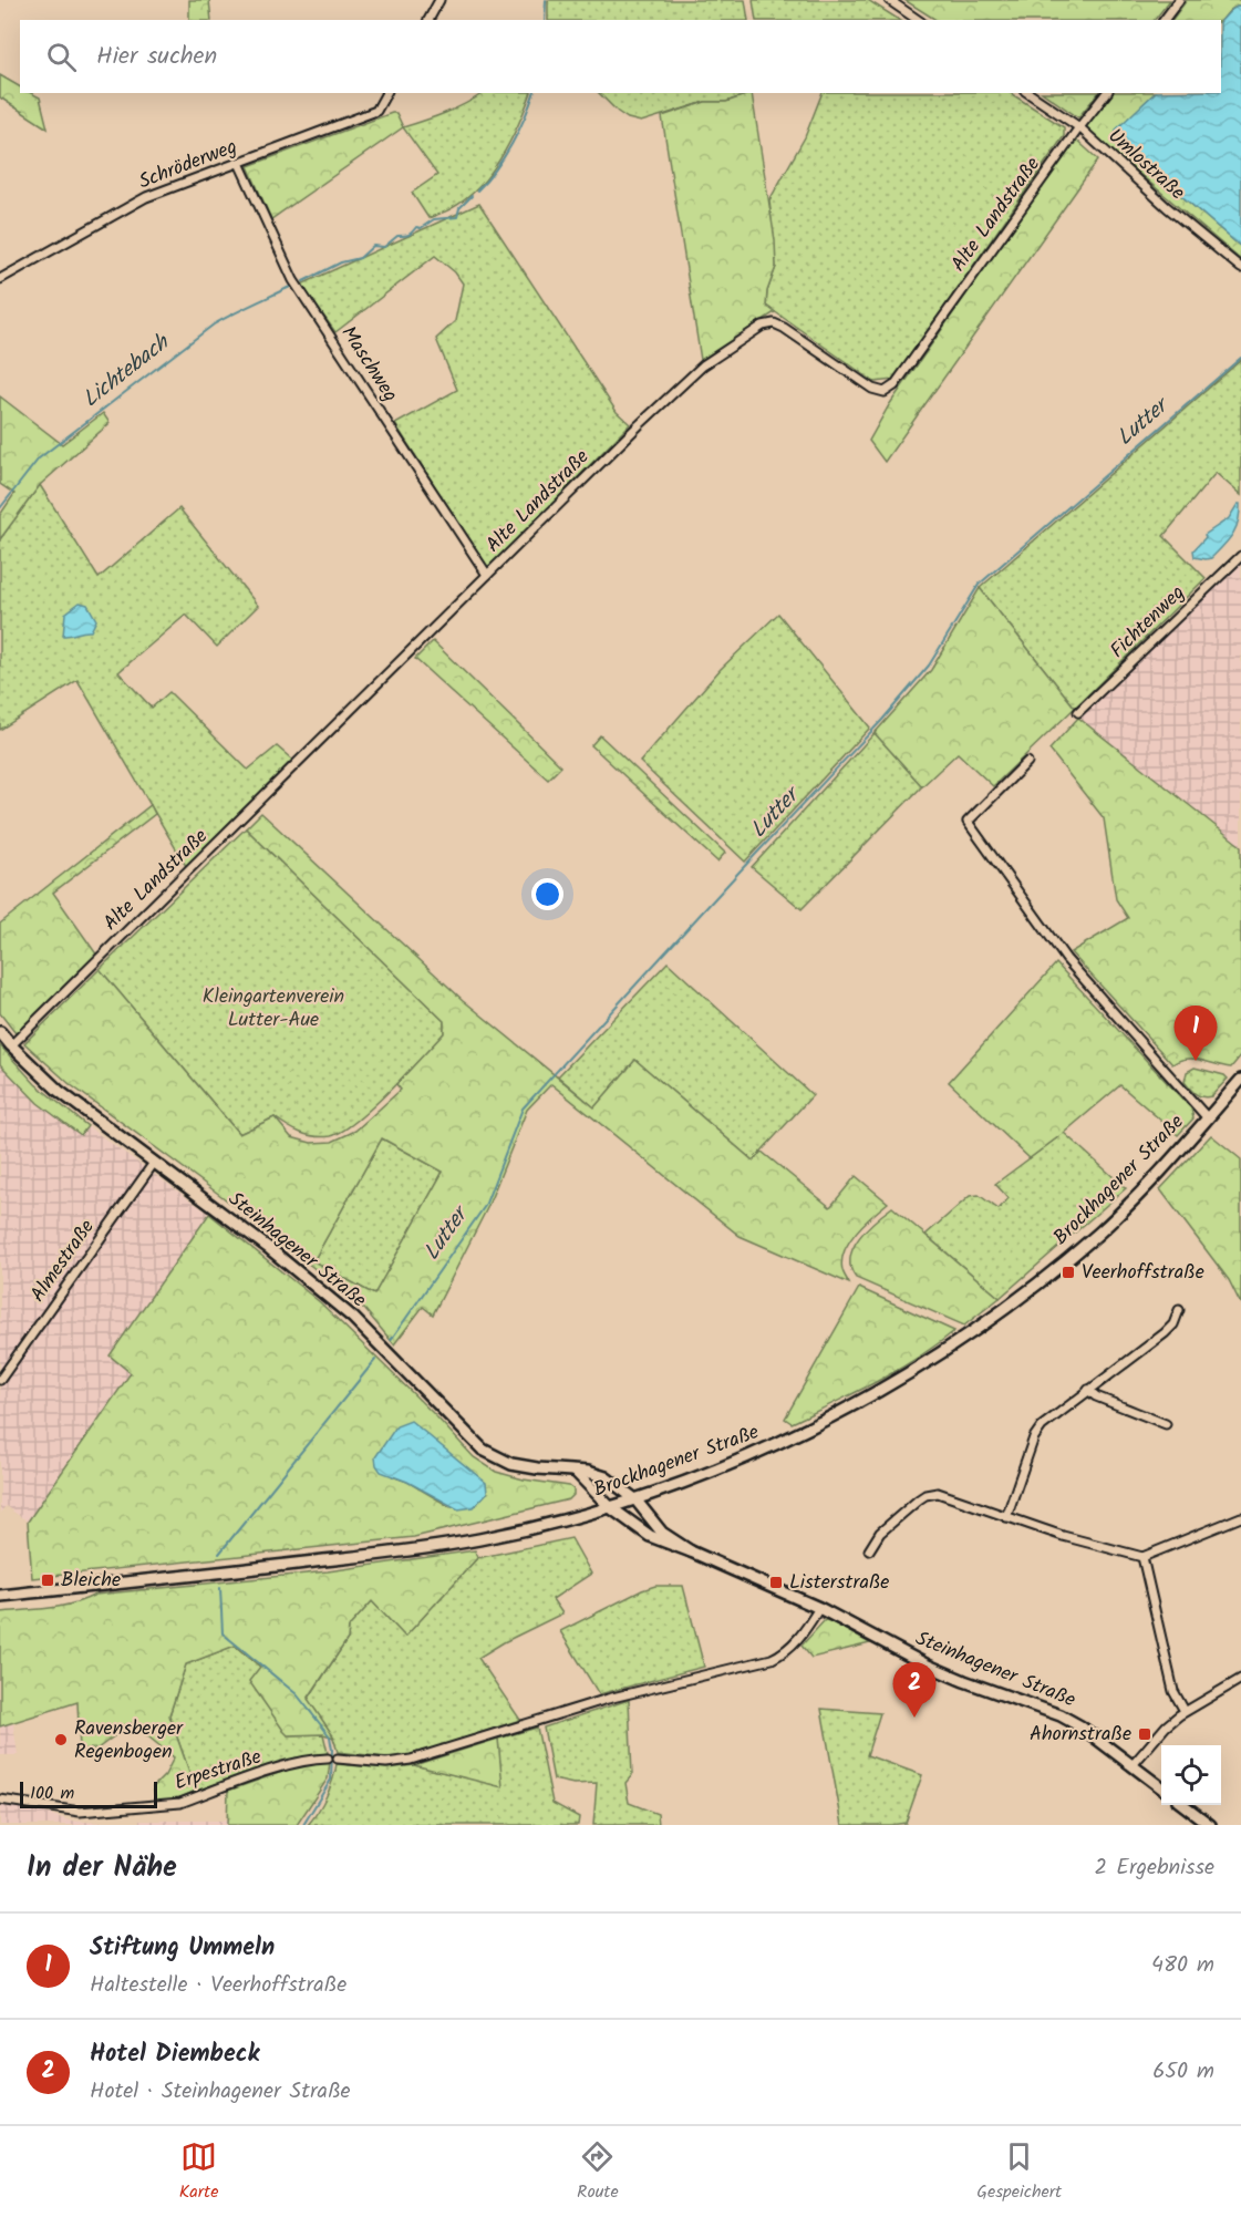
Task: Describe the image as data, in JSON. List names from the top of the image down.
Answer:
{
  "streets": {
    "main road": ["Brockhagener Straße", "Steinhagener Straße"],
    "street": [
      "Schröderweg",
      "Umlostraße",
      "Alte Landstraße",
      "Maschweg",
      "Fichtenweg",
      "Almestraße",
      "Erpestraße"
    ]
  },
  "crossings": [
    ["Schröderweg", "Maschweg"],
    ["Umlostraße", "Alte Landstraße"],
    ["Alte Landstraße", "Maschweg"],
    ["Alte Landstraße", "Steinhagener Straße"],
    ["Brockhagener Straße", "Steinhagener Straße"],
    ["Steinhagener Straße", "Almestraße"]
  ],
  "water": ["Lichtebach", "Lutter"],
  "parks": ["Kleingartenverein Lutter-Aue"],
  "places": {
    "transit": [
      "Veerhoffstraße",
      "Bleiche",
      "Listerstraße",
      "Ahornstraße"
    ],
    "other": ["Ravensberger Regenbogen"]
  },
  "scale_bar": "100 m",
  "page": {
    "search": "Hier suchen",
    "pins": ["1", "2"],
    "scale": "100 m",
    "heading": ["In der Nähe", "2 Ergebnisse"],
    "list": [
      {
        "mark": "1",
        "name": "Stiftung Ummeln",
        "note": "Haltestelle · Veerhoffstraße",
        "value": "480 m"
      },
      {
        "mark": "2",
        "name": "Hotel Diembeck",
        "note": "Hotel · Steinhagener Straße",
        "value": "650 m"
      }
    ],
    "nav": ["Karte", "Route", "Gespeichert"]
  }
}
